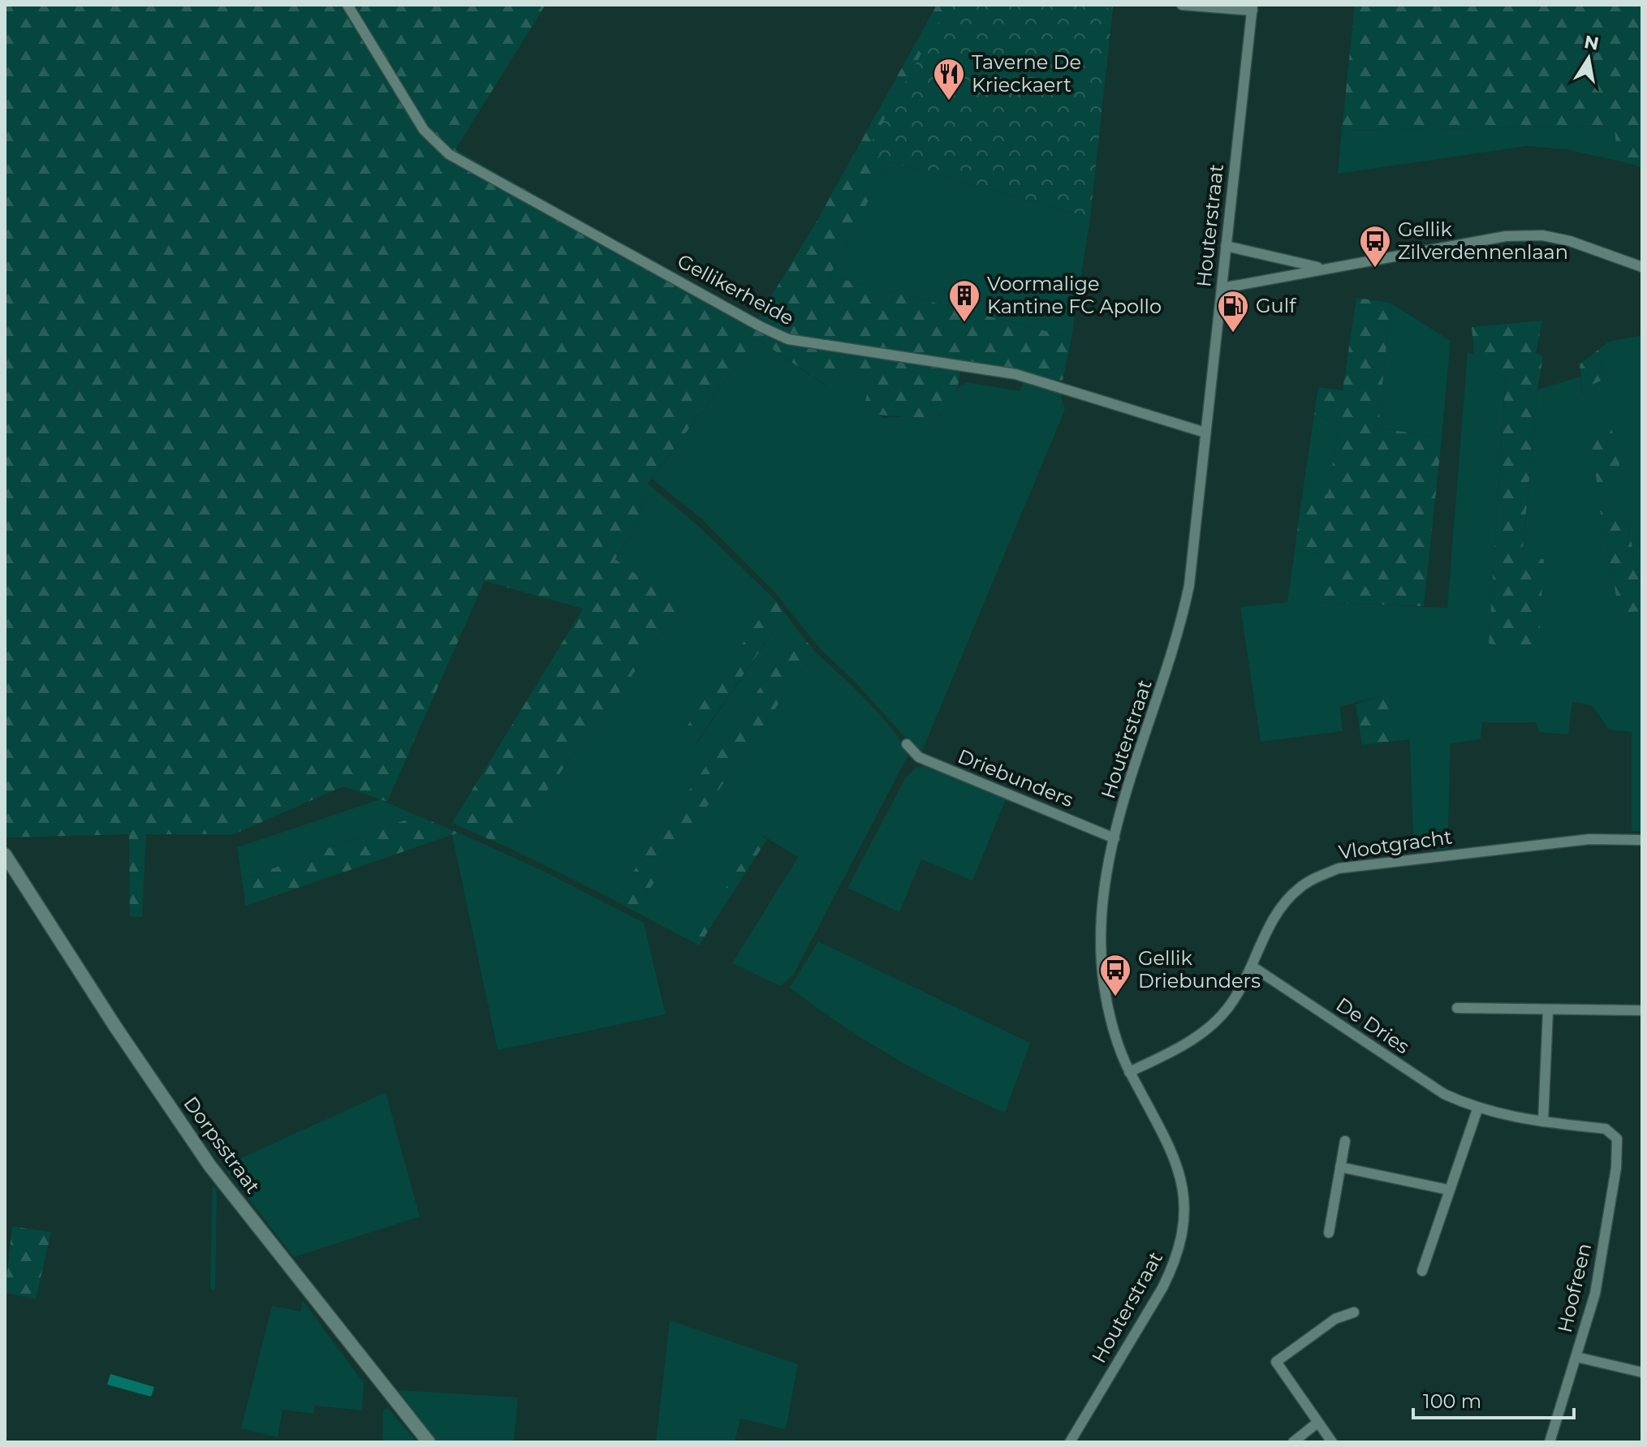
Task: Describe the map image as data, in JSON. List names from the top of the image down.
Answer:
{
  "streets": {
    "street": [
      "Houterstraat",
      "Gellikerheide",
      "Driebunders",
      "Vlootgracht",
      "De Dries",
      "Dorpsstraat",
      "Hoofreen"
    ]
  },
  "crossings": [
    ["Houterstraat", "Gellikerheide"],
    ["Houterstraat", "Driebunders"],
    ["Houterstraat", "Vlootgracht"],
    ["Vlootgracht", "De Dries"],
    ["De Dries", "Hoofreen"]
  ],
  "places": {
    "restaurant": ["Taverne De Krieckaert"],
    "bus stop": ["Gellik Zilverdennenlaan", "Gellik Driebunders"],
    "building": ["Voormalige Kantine FC Apollo"],
    "fuel station": ["Gulf"]
  },
  "scale_bar": "100 m",
  "north": "top"
}
